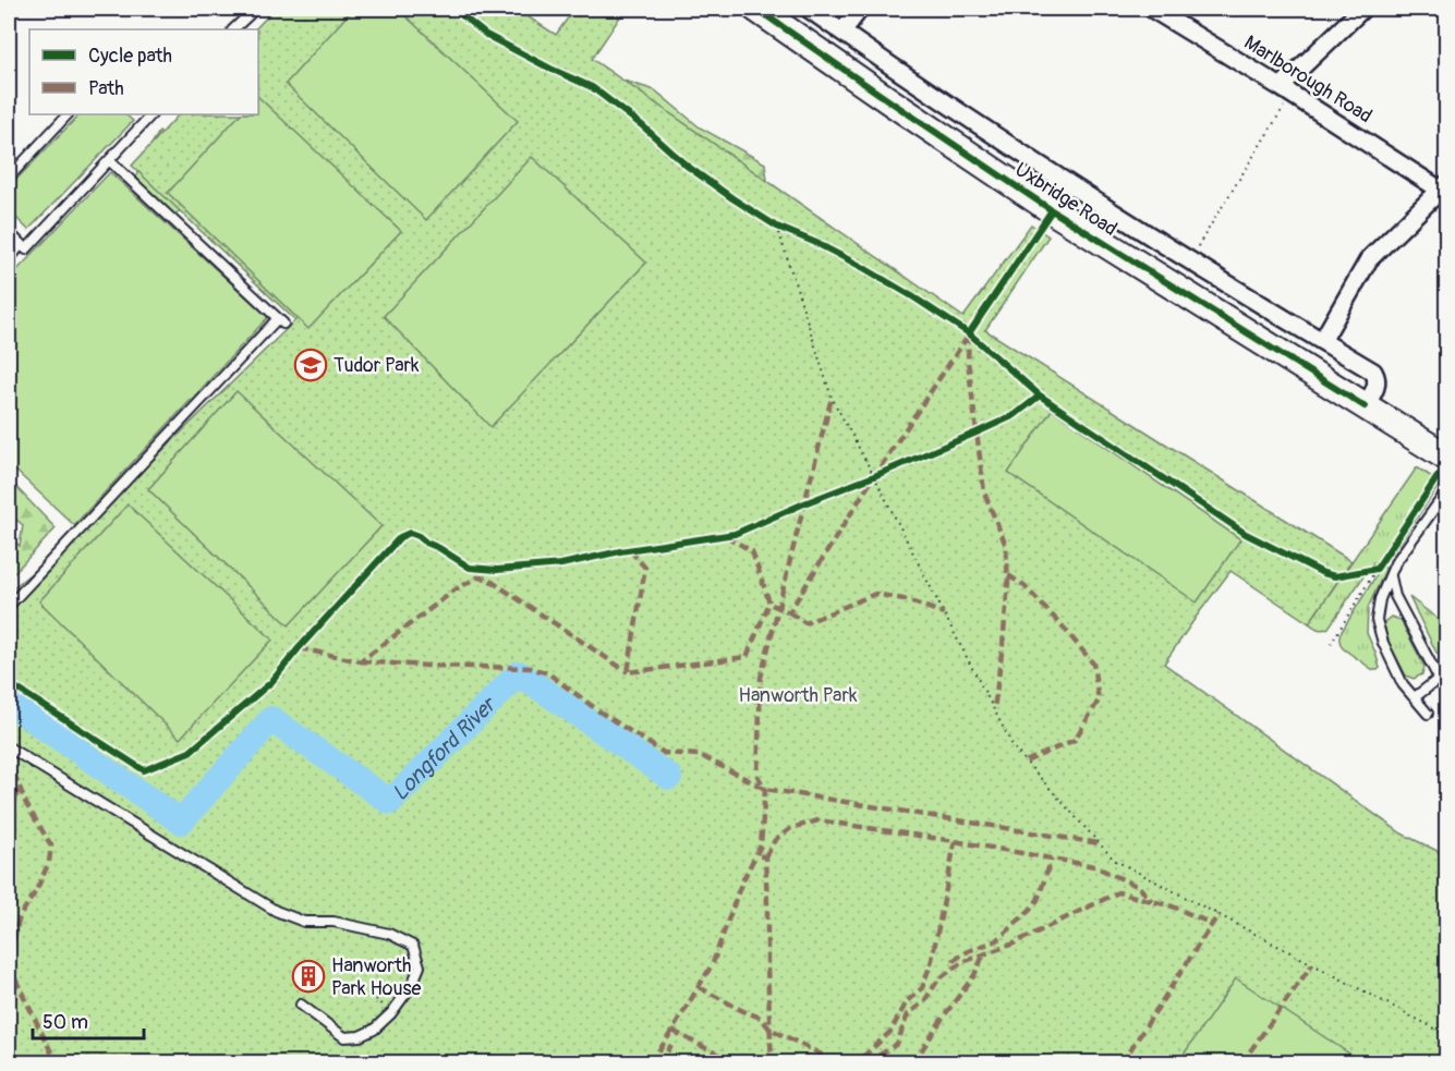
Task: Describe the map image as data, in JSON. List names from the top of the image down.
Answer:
{
  "streets": {
    "main road": ["Uxbridge Road"],
    "street": ["Marlborough Road"]
  },
  "water": ["Longford River"],
  "parks": ["Hanworth Park"],
  "places": {
    "school or university": ["Tudor Park"],
    "building": ["Hanworth Park House"]
  },
  "legend": ["Cycle path", "Path"],
  "scale_bar": "50 m"
}
